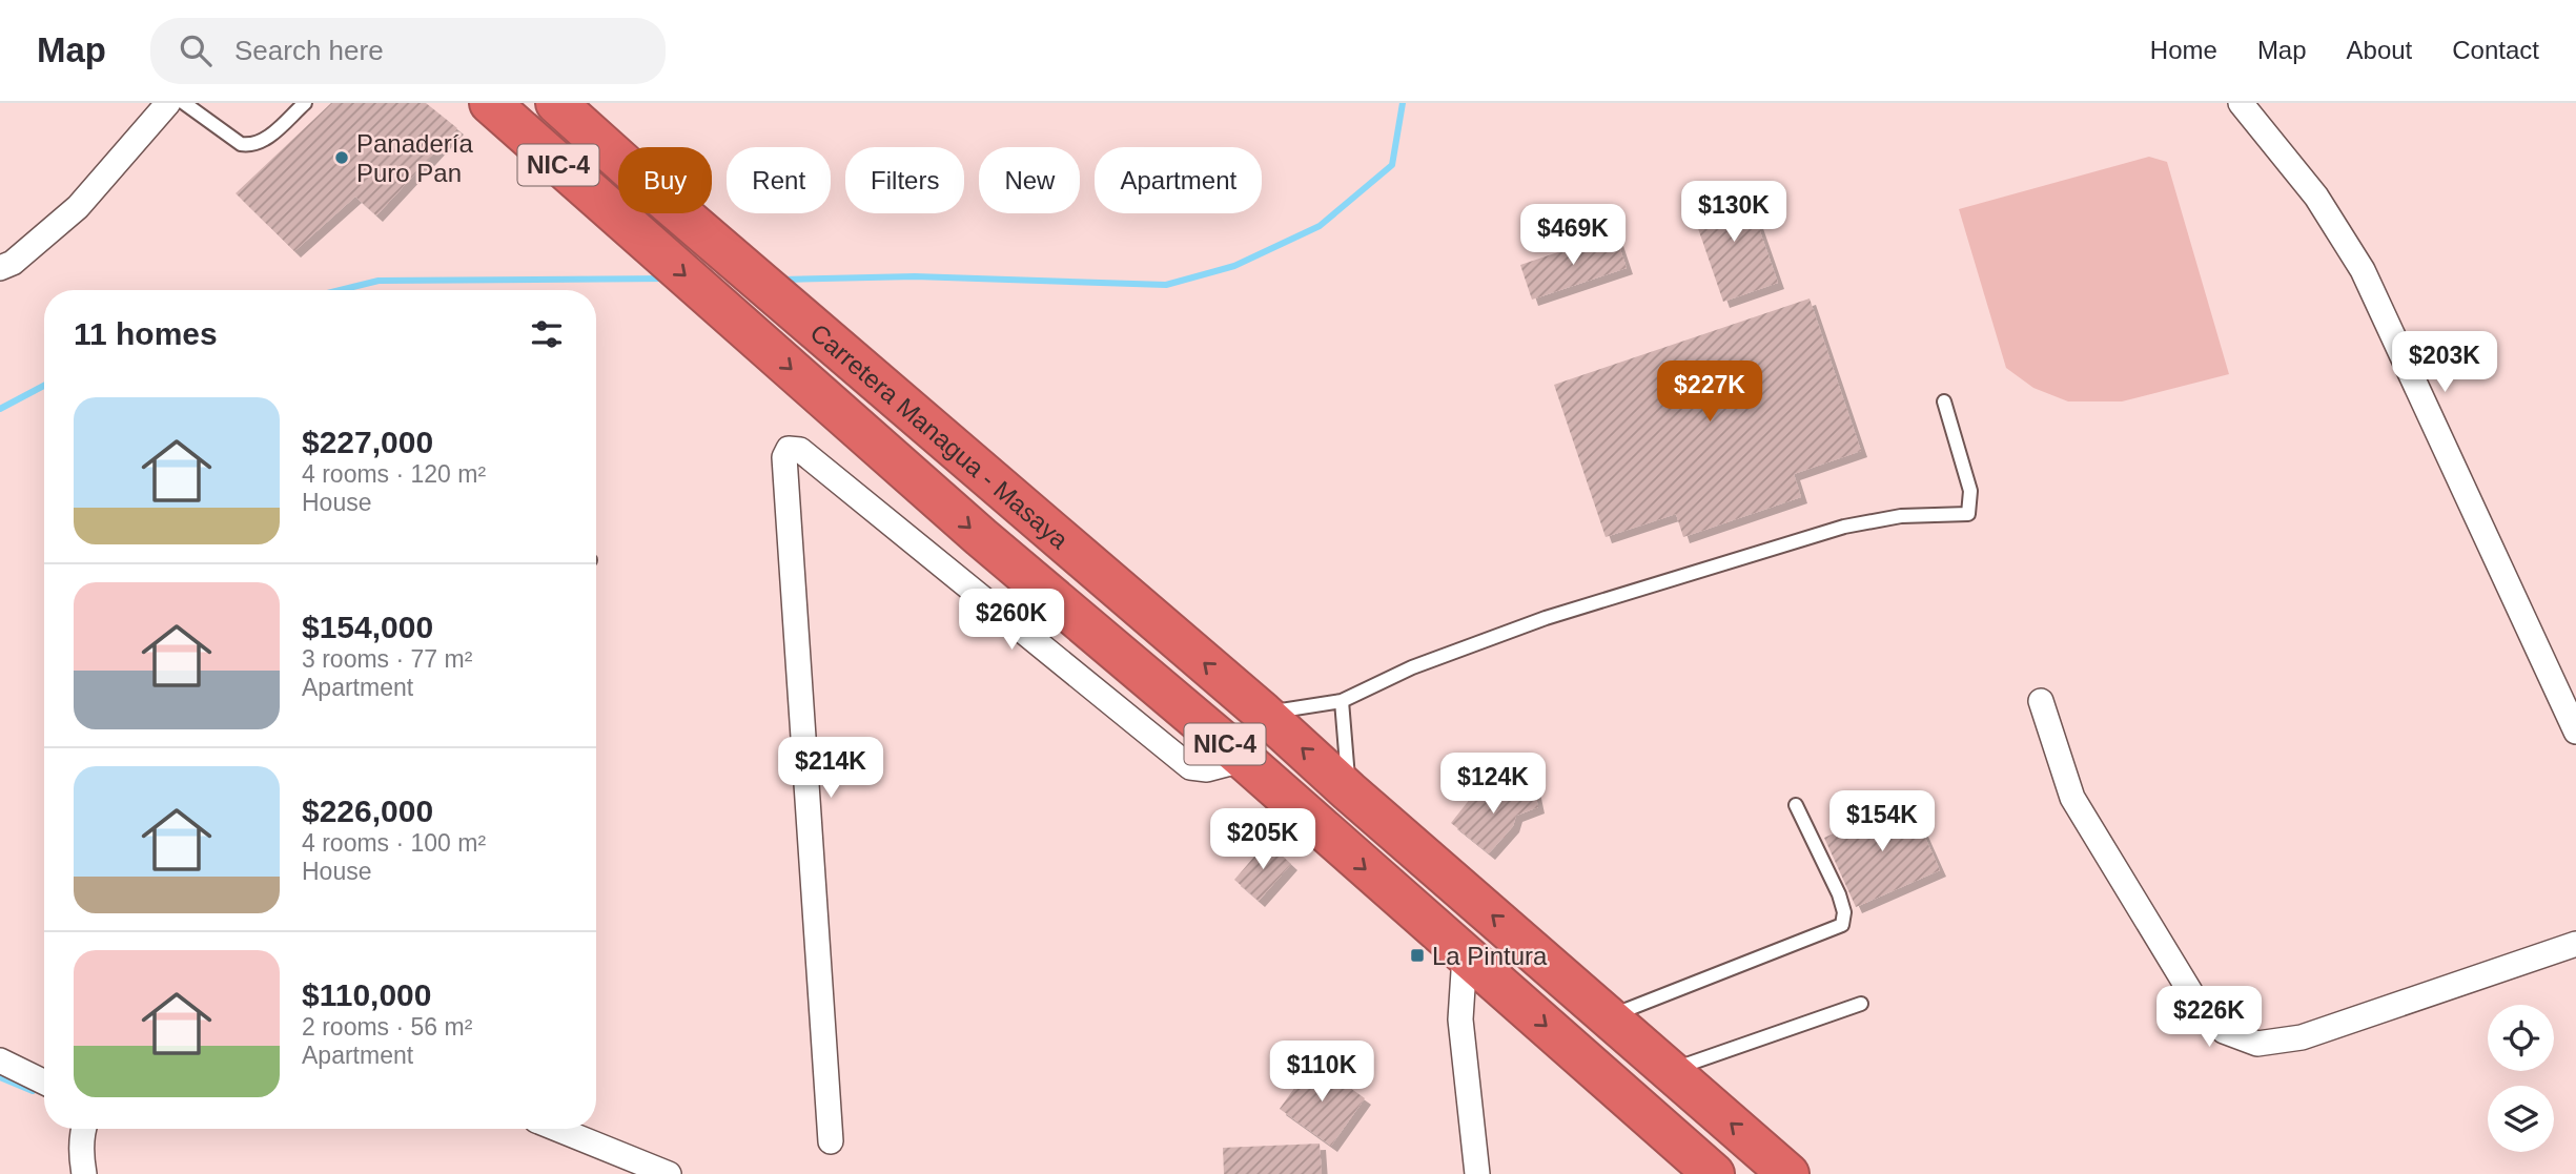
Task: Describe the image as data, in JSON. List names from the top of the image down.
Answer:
{
  "streets": {
    "highway": ["NIC-4", "Carretera Managua - Masaya"]
  },
  "places": {
    "other": ["Panadería Puro Pan"],
    "transit": ["La Pintura"]
  },
  "page": {
    "header": "Map",
    "search": "Search here",
    "nav": [
      "Home",
      "Map",
      "About",
      "Contact"
    ],
    "chip": [
      "Buy",
      "Rent",
      "Filters",
      "New",
      "Apartment"
    ],
    "price": [
      "$130K",
      "$469K",
      "$203K",
      "$227K",
      "$260K",
      "$214K",
      "$124K",
      "$154K",
      "$205K",
      "$226K",
      "$110K"
    ],
    "heading": "11 homes",
    "list": [
      {
        "name": "$227,000",
        "note": "4 rooms · 120 m² · House"
      },
      {
        "name": "$154,000",
        "note": "3 rooms · 77 m² · Apartment"
      },
      {
        "name": "$226,000",
        "note": "4 rooms · 100 m² · House"
      },
      {
        "name": "$110,000",
        "note": "2 rooms · 56 m² · Apartment"
      }
    ]
  }
}
